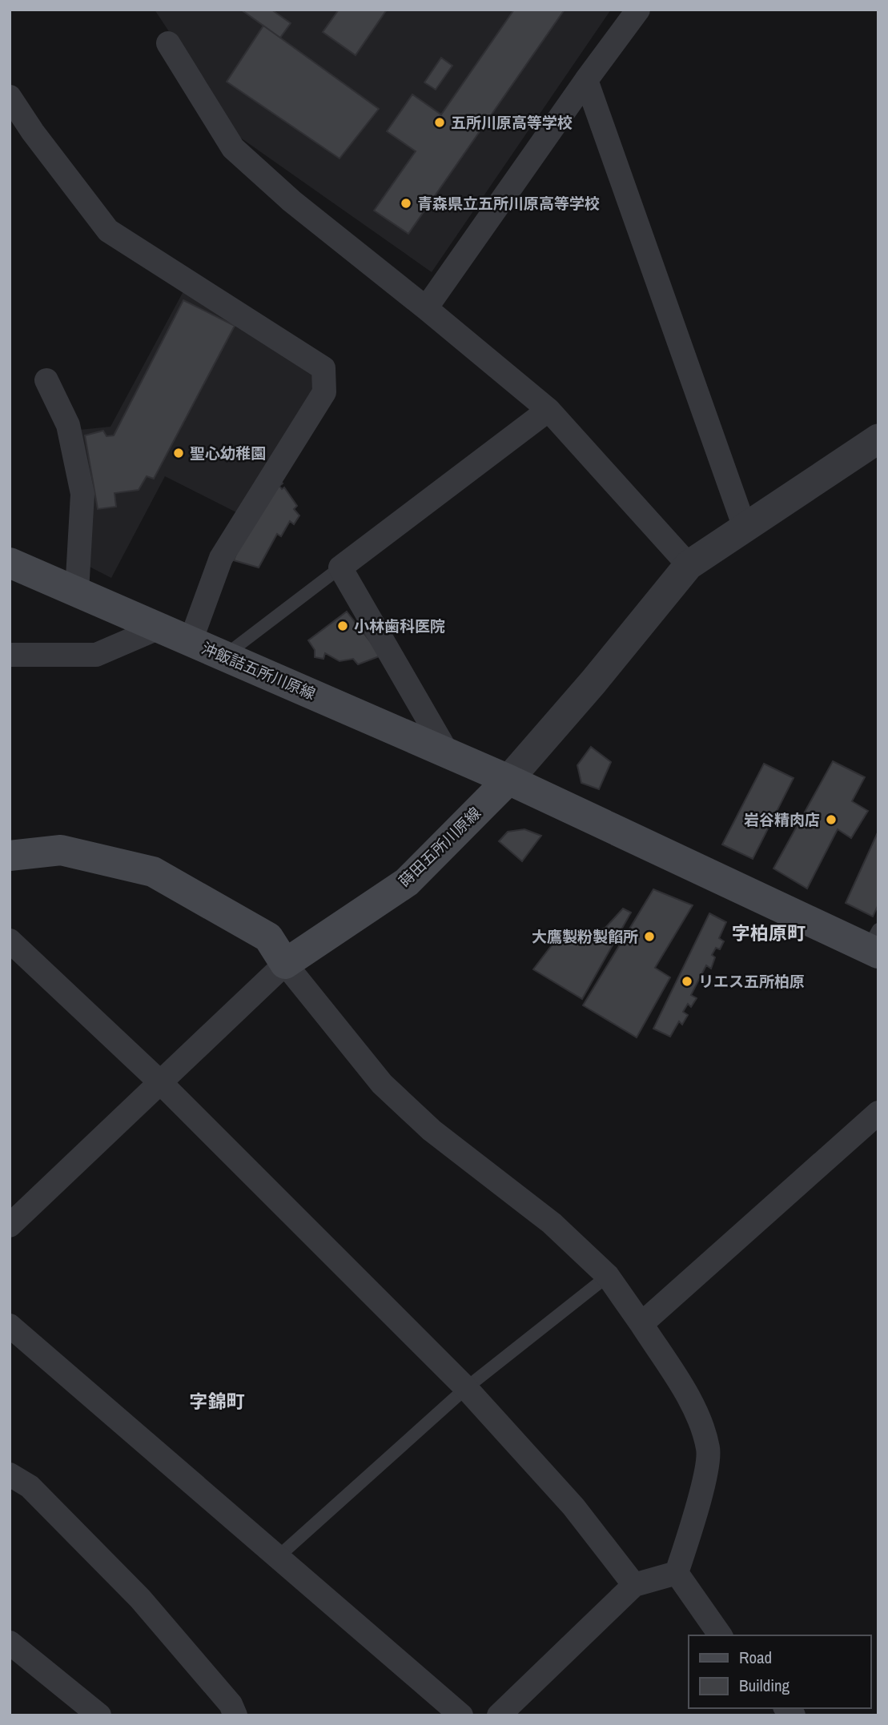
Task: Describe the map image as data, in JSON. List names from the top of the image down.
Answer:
{
  "streets": {
    "main road": ["沖飯詰五所川原線", "蒔田五所川原線"]
  },
  "crossings": [
    ["沖飯詰五所川原線", "蒔田五所川原線"]
  ],
  "districts": ["字柏原町", "字錦町"],
  "places": [
    "五所川原高等学校",
    "青森県立五所川原高等学校",
    "聖心幼稚園",
    "小林歯科医院",
    "岩谷精肉店",
    "大鷹製粉製餡所",
    "リエス五所柏原"
  ],
  "legend": ["Road", "Building"]
}
